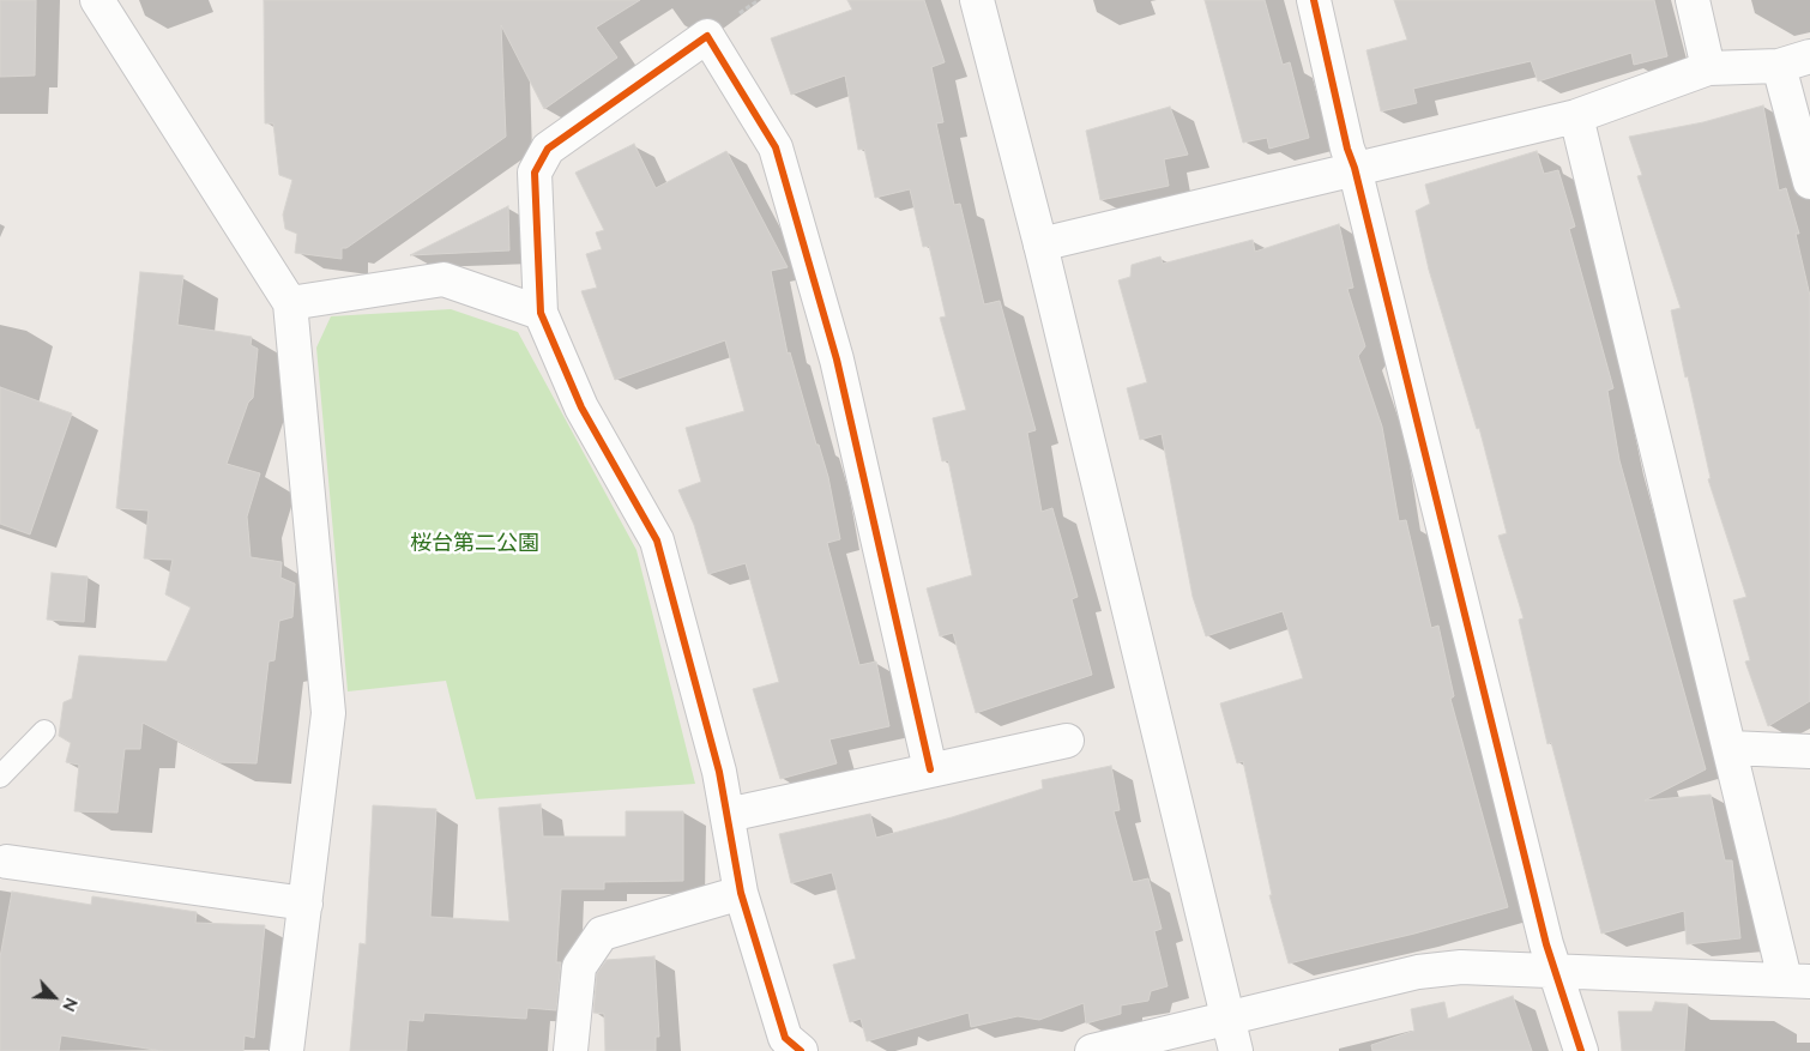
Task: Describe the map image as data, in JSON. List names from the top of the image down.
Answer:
{
  "parks": ["桜台第二公園"],
  "north": "bottom right"
}
